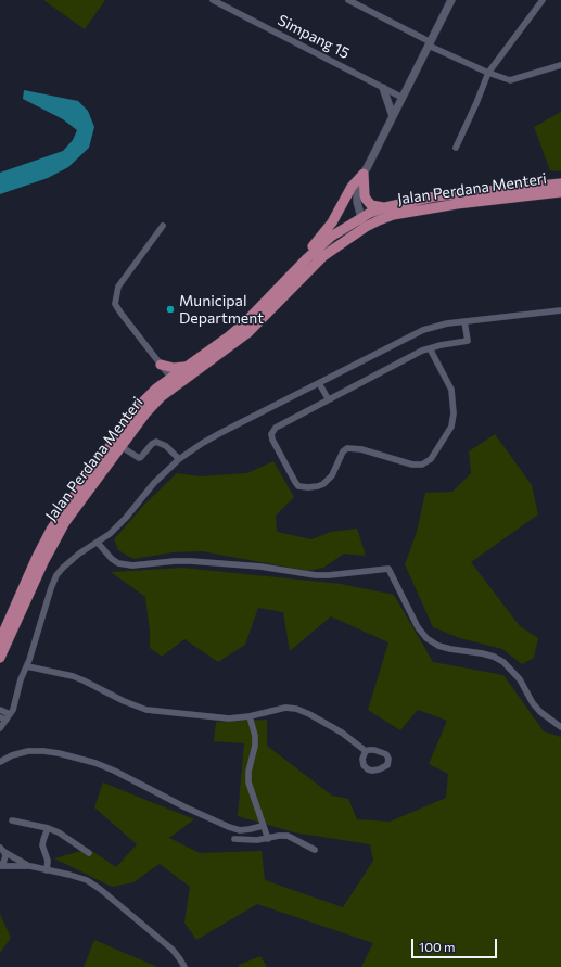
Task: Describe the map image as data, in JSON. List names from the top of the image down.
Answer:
{
  "streets": {
    "main road": ["Jalan Perdana Menteri"],
    "street": ["Simpang 15"]
  },
  "places": ["Municipal Department"],
  "scale_bar": "100 m"
}
